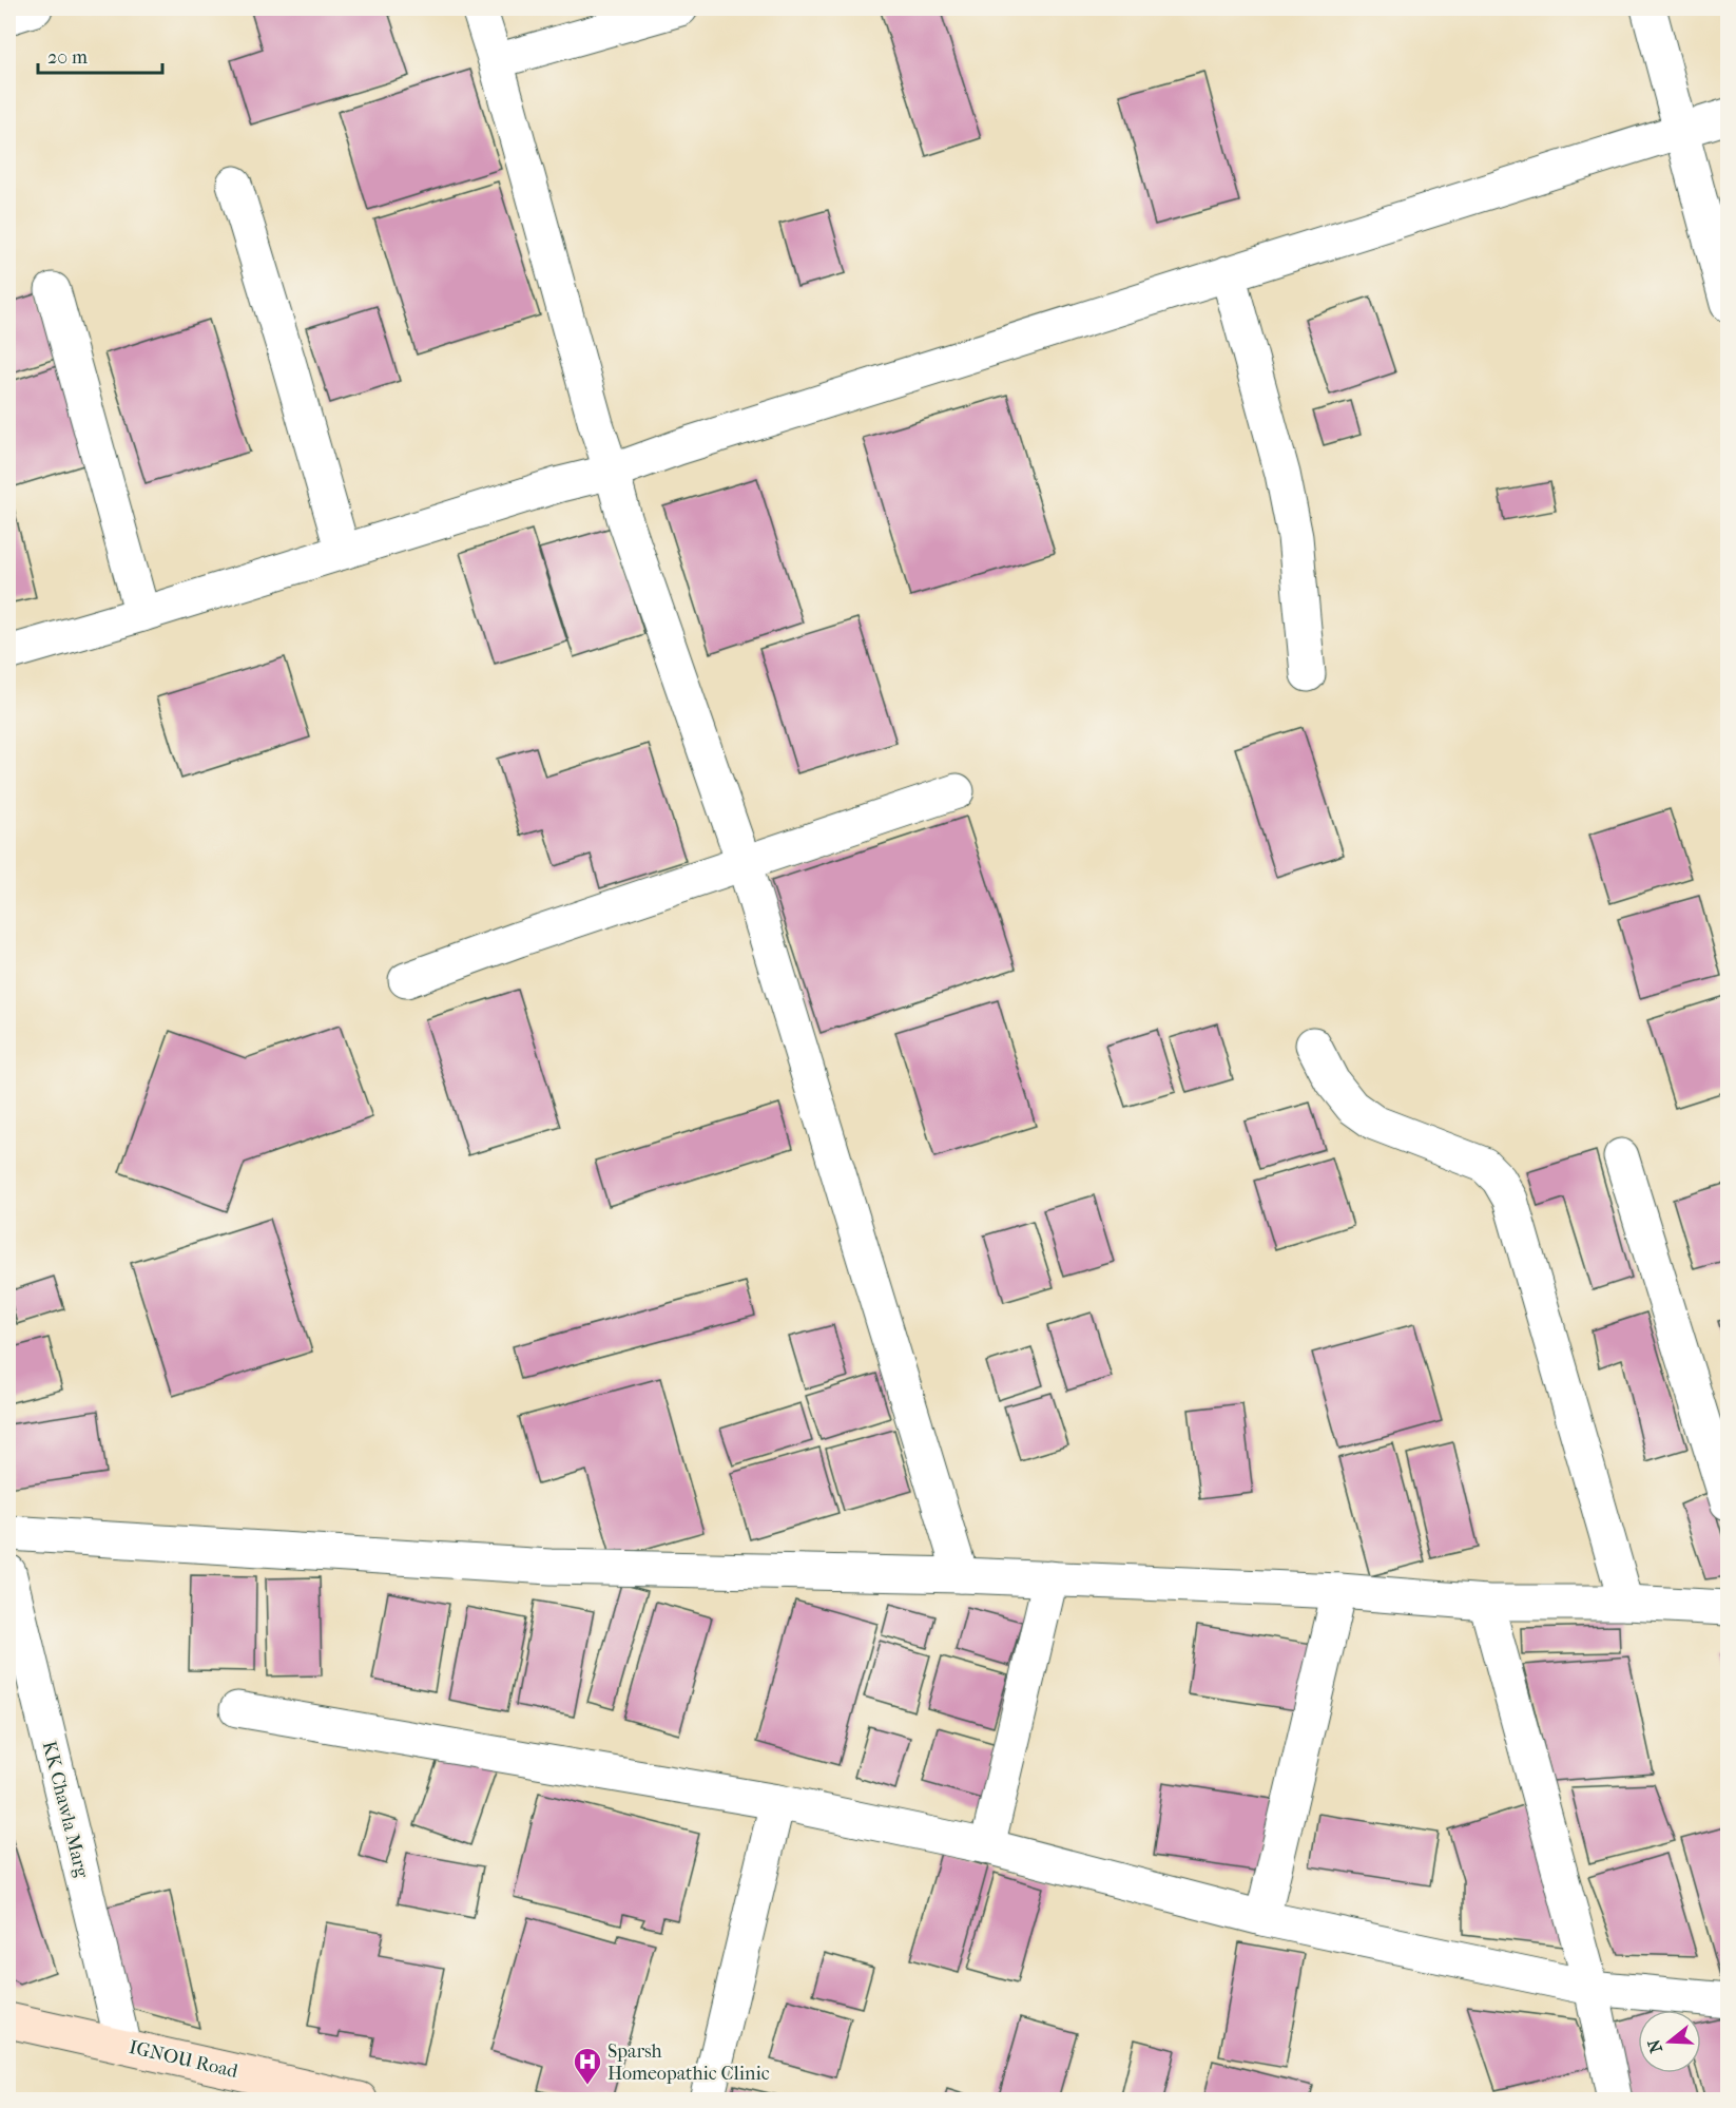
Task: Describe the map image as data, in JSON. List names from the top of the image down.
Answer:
{
  "streets": {
    "street": ["KK Chawla Marg", "IGNOU Road"]
  },
  "crossings": [
    ["KK Chawla Marg", "IGNOU Road"]
  ],
  "places": {
    "hospital": ["Sparsh Homeopathic Clinic"]
  },
  "scale_bar": "20 m",
  "north": "left"
}
